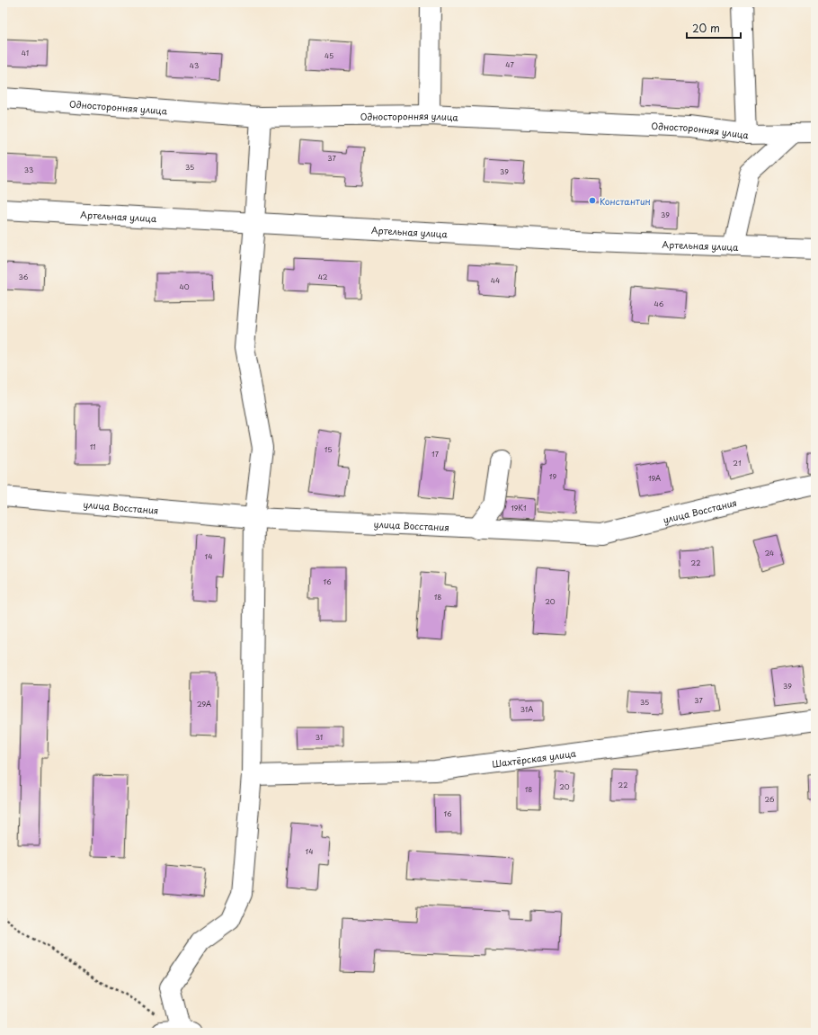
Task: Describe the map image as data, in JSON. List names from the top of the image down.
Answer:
{
  "streets": {
    "street": [
      "Односторонняя улица",
      "Артельная улица",
      "улица Восстания",
      "Шахтёрская улица"
    ]
  },
  "places": ["Константин"],
  "house_numbers": [
    "41",
    "45",
    "47",
    "43",
    "37",
    "35",
    "33",
    "39",
    "39",
    "36",
    "42",
    "44",
    "40",
    "46",
    "11",
    "15",
    "17",
    "21",
    "19",
    "19А",
    "19К1",
    "24",
    "14",
    "22",
    "16",
    "18",
    "20",
    "39",
    "37",
    "35",
    "29А",
    "31А",
    "31",
    "22",
    "20",
    "18",
    "26",
    "16",
    "14"
  ],
  "scale_bar": "20 m"
}
